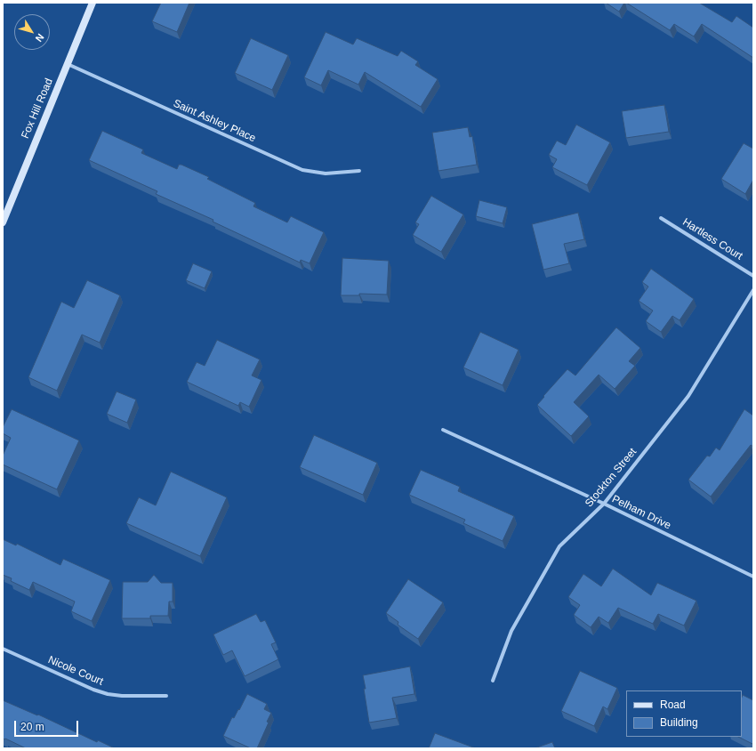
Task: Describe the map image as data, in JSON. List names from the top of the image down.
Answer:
{
  "streets": {
    "main road": ["Fox Hill Road"],
    "street": [
      "Saint Ashley Place",
      "Hartless Court",
      "Stockton Street",
      "Pelham Drive",
      "Nicole Court"
    ]
  },
  "crossings": [
    ["Fox Hill Road", "Saint Ashley Place"],
    ["Stockton Street", "Pelham Drive"]
  ],
  "legend": ["Road", "Building"],
  "scale_bar": "20 m",
  "north": "bottom right"
}
